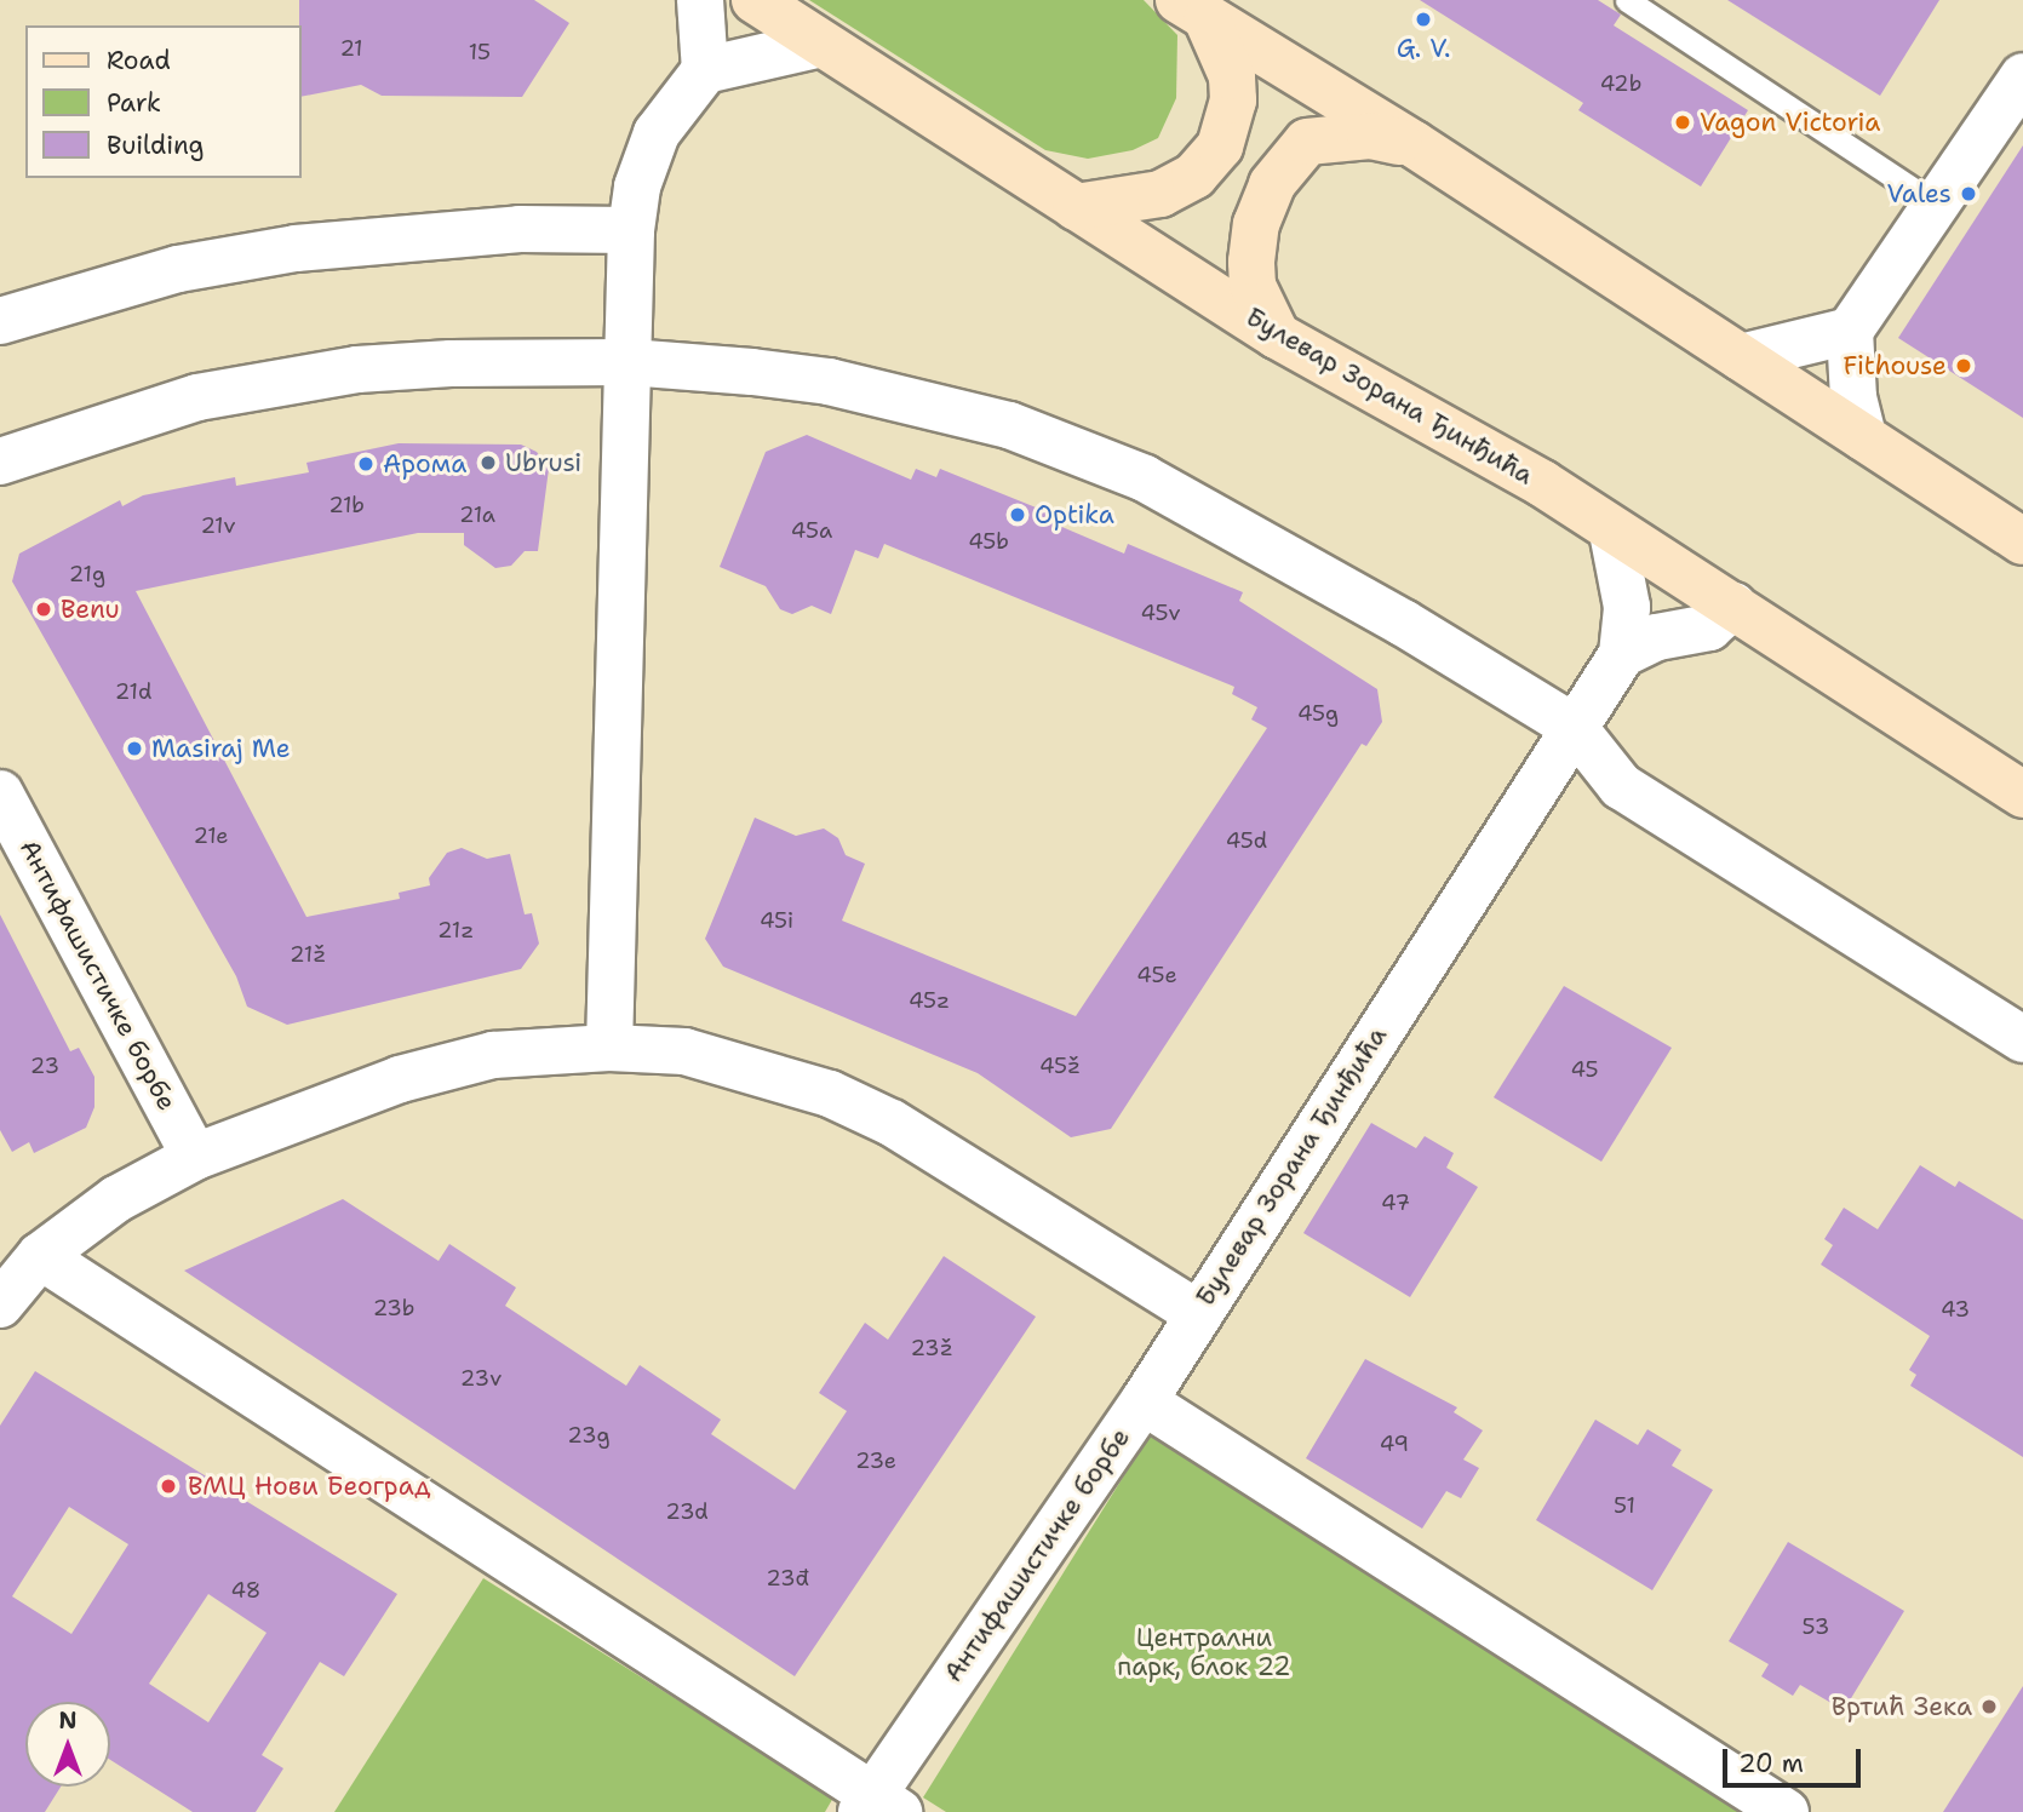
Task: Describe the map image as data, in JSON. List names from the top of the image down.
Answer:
{
  "streets": {
    "street": ["Булевар Зорана Ђинђића", "Антифашистичке борбе"]
  },
  "crossings": [
    ["Булевар Зорана Ђинђића", "Антифашистичке борбе"]
  ],
  "parks": ["Централни парк, блок 22"],
  "places": [
    "G. V.",
    "Vagon Victoria",
    "Vales",
    "Fithouse",
    "Ubrusi",
    "Арома",
    "Optika",
    "Benu",
    "Masiraj Me",
    "ВМЦ Нови Београд",
    "Вртић Зека"
  ],
  "house_numbers": [
    "21",
    "15",
    "42b",
    "21b",
    "21a",
    "21v",
    "45a",
    "45b",
    "21g",
    "45v",
    "21d",
    "45g",
    "21e",
    "45d",
    "45i",
    "21z",
    "21ž",
    "45e",
    "45z",
    "23",
    "45ž",
    "45",
    "47",
    "23b",
    "43",
    "23ž",
    "23v",
    "23g",
    "49",
    "23e",
    "51",
    "23d",
    "23đ",
    "48",
    "53"
  ],
  "legend": ["Road", "Park", "Building"],
  "scale_bar": "20 m",
  "north": "top"
}
